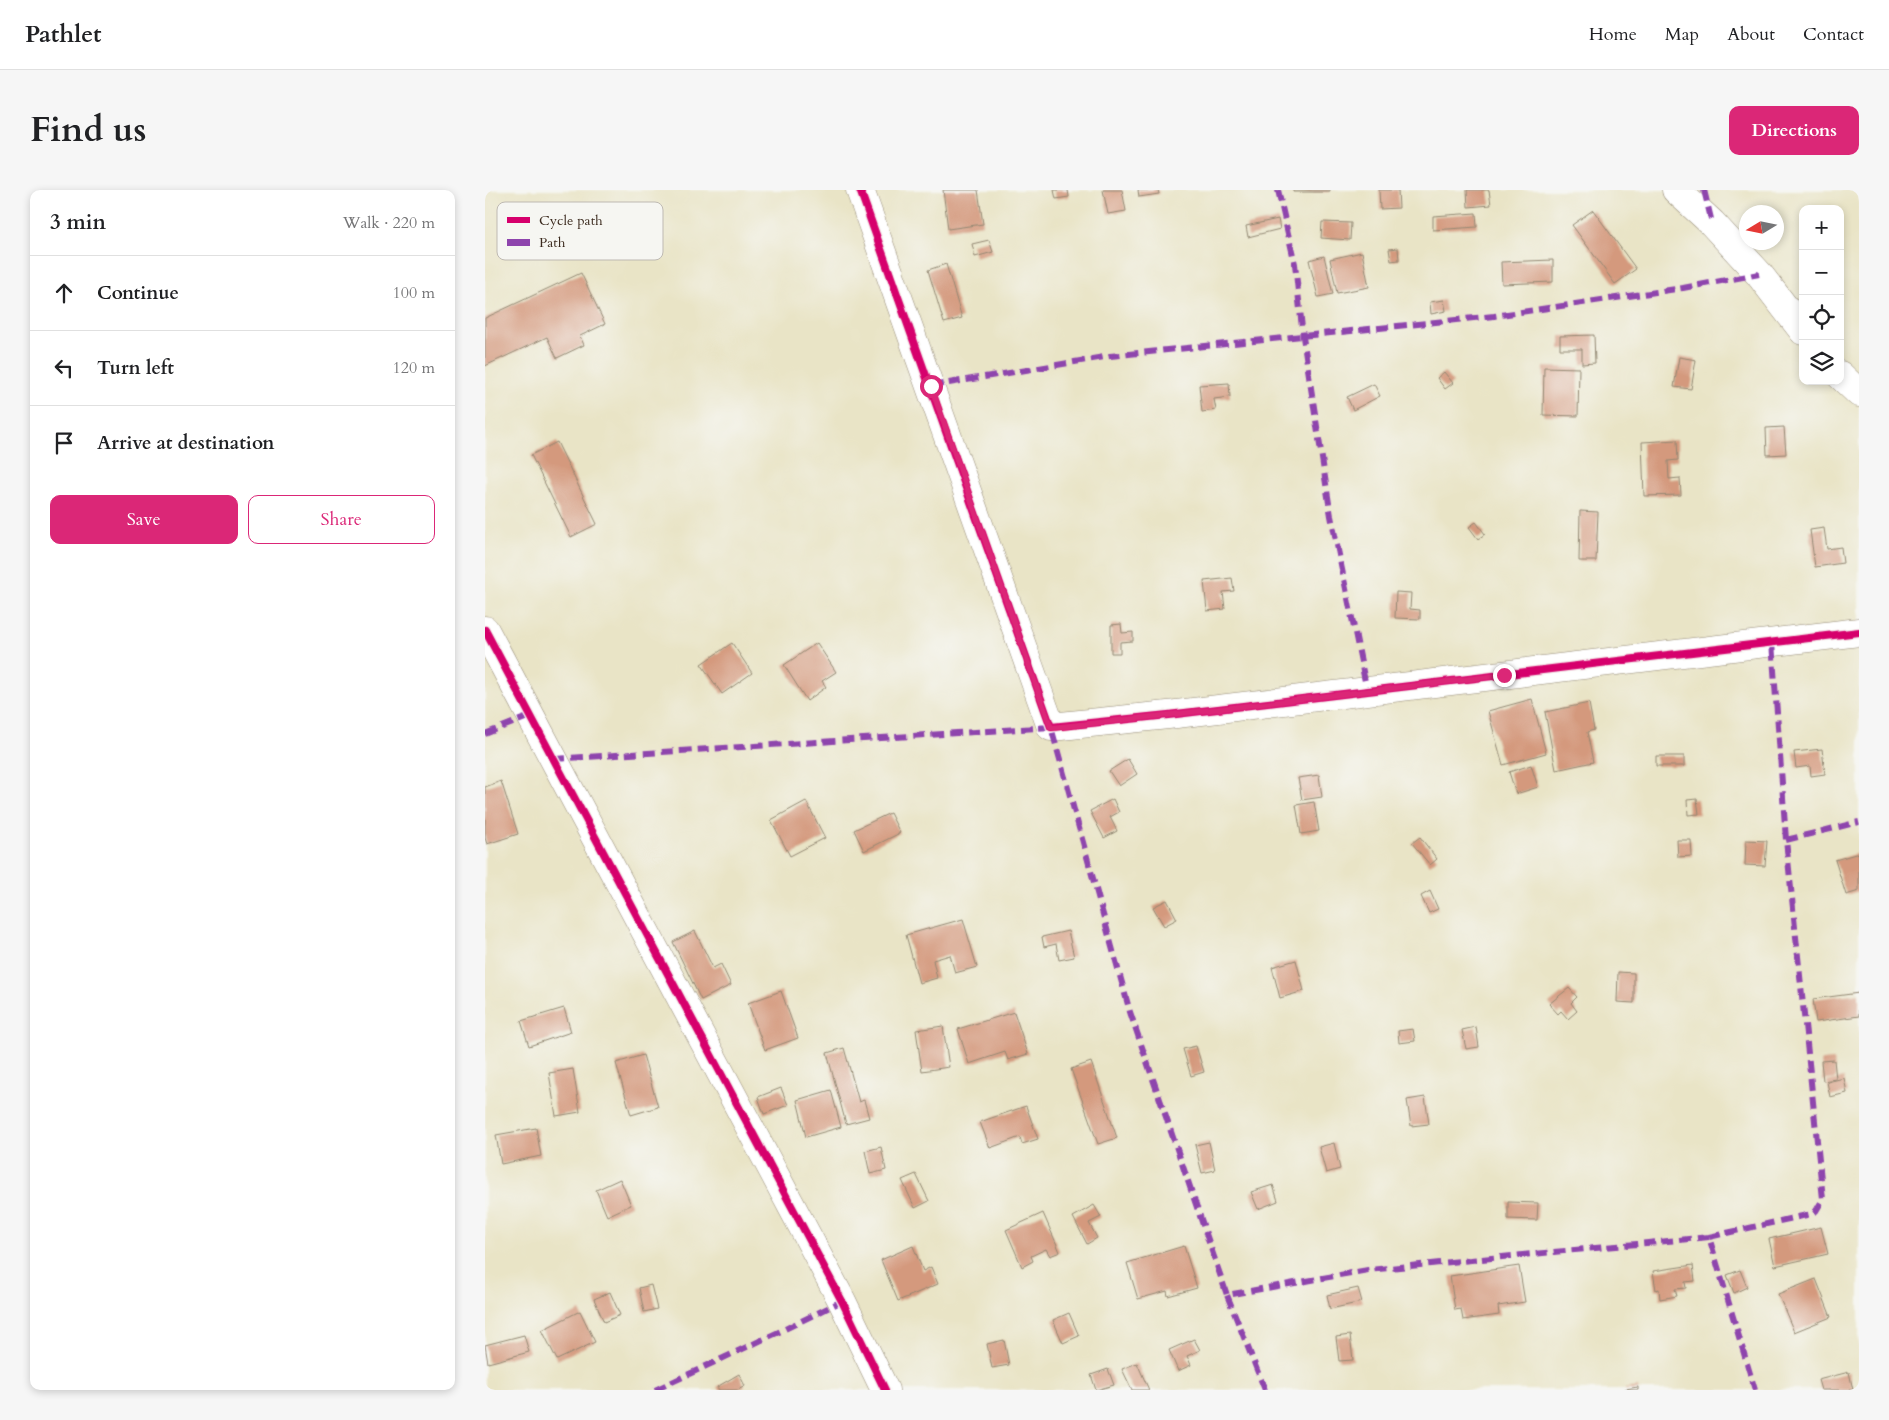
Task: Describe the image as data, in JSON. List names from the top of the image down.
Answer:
{
  "legend": ["Cycle path", "Path"],
  "north": "left",
  "page": {
    "header": "Pathlet",
    "nav": [
      "Home",
      "Map",
      "About",
      "Contact"
    ],
    "title": "Find us",
    "buttons": [
      "Directions",
      ["Save", "Share"]
    ],
    "heading": ["3 min", "Walk · 220 m"],
    "map_buttons": ["+", "−"],
    "list": [
      ["Continue", "100 m"],
      ["Turn left", "120 m"],
      "Arrive at destination"
    ]
  }
}
